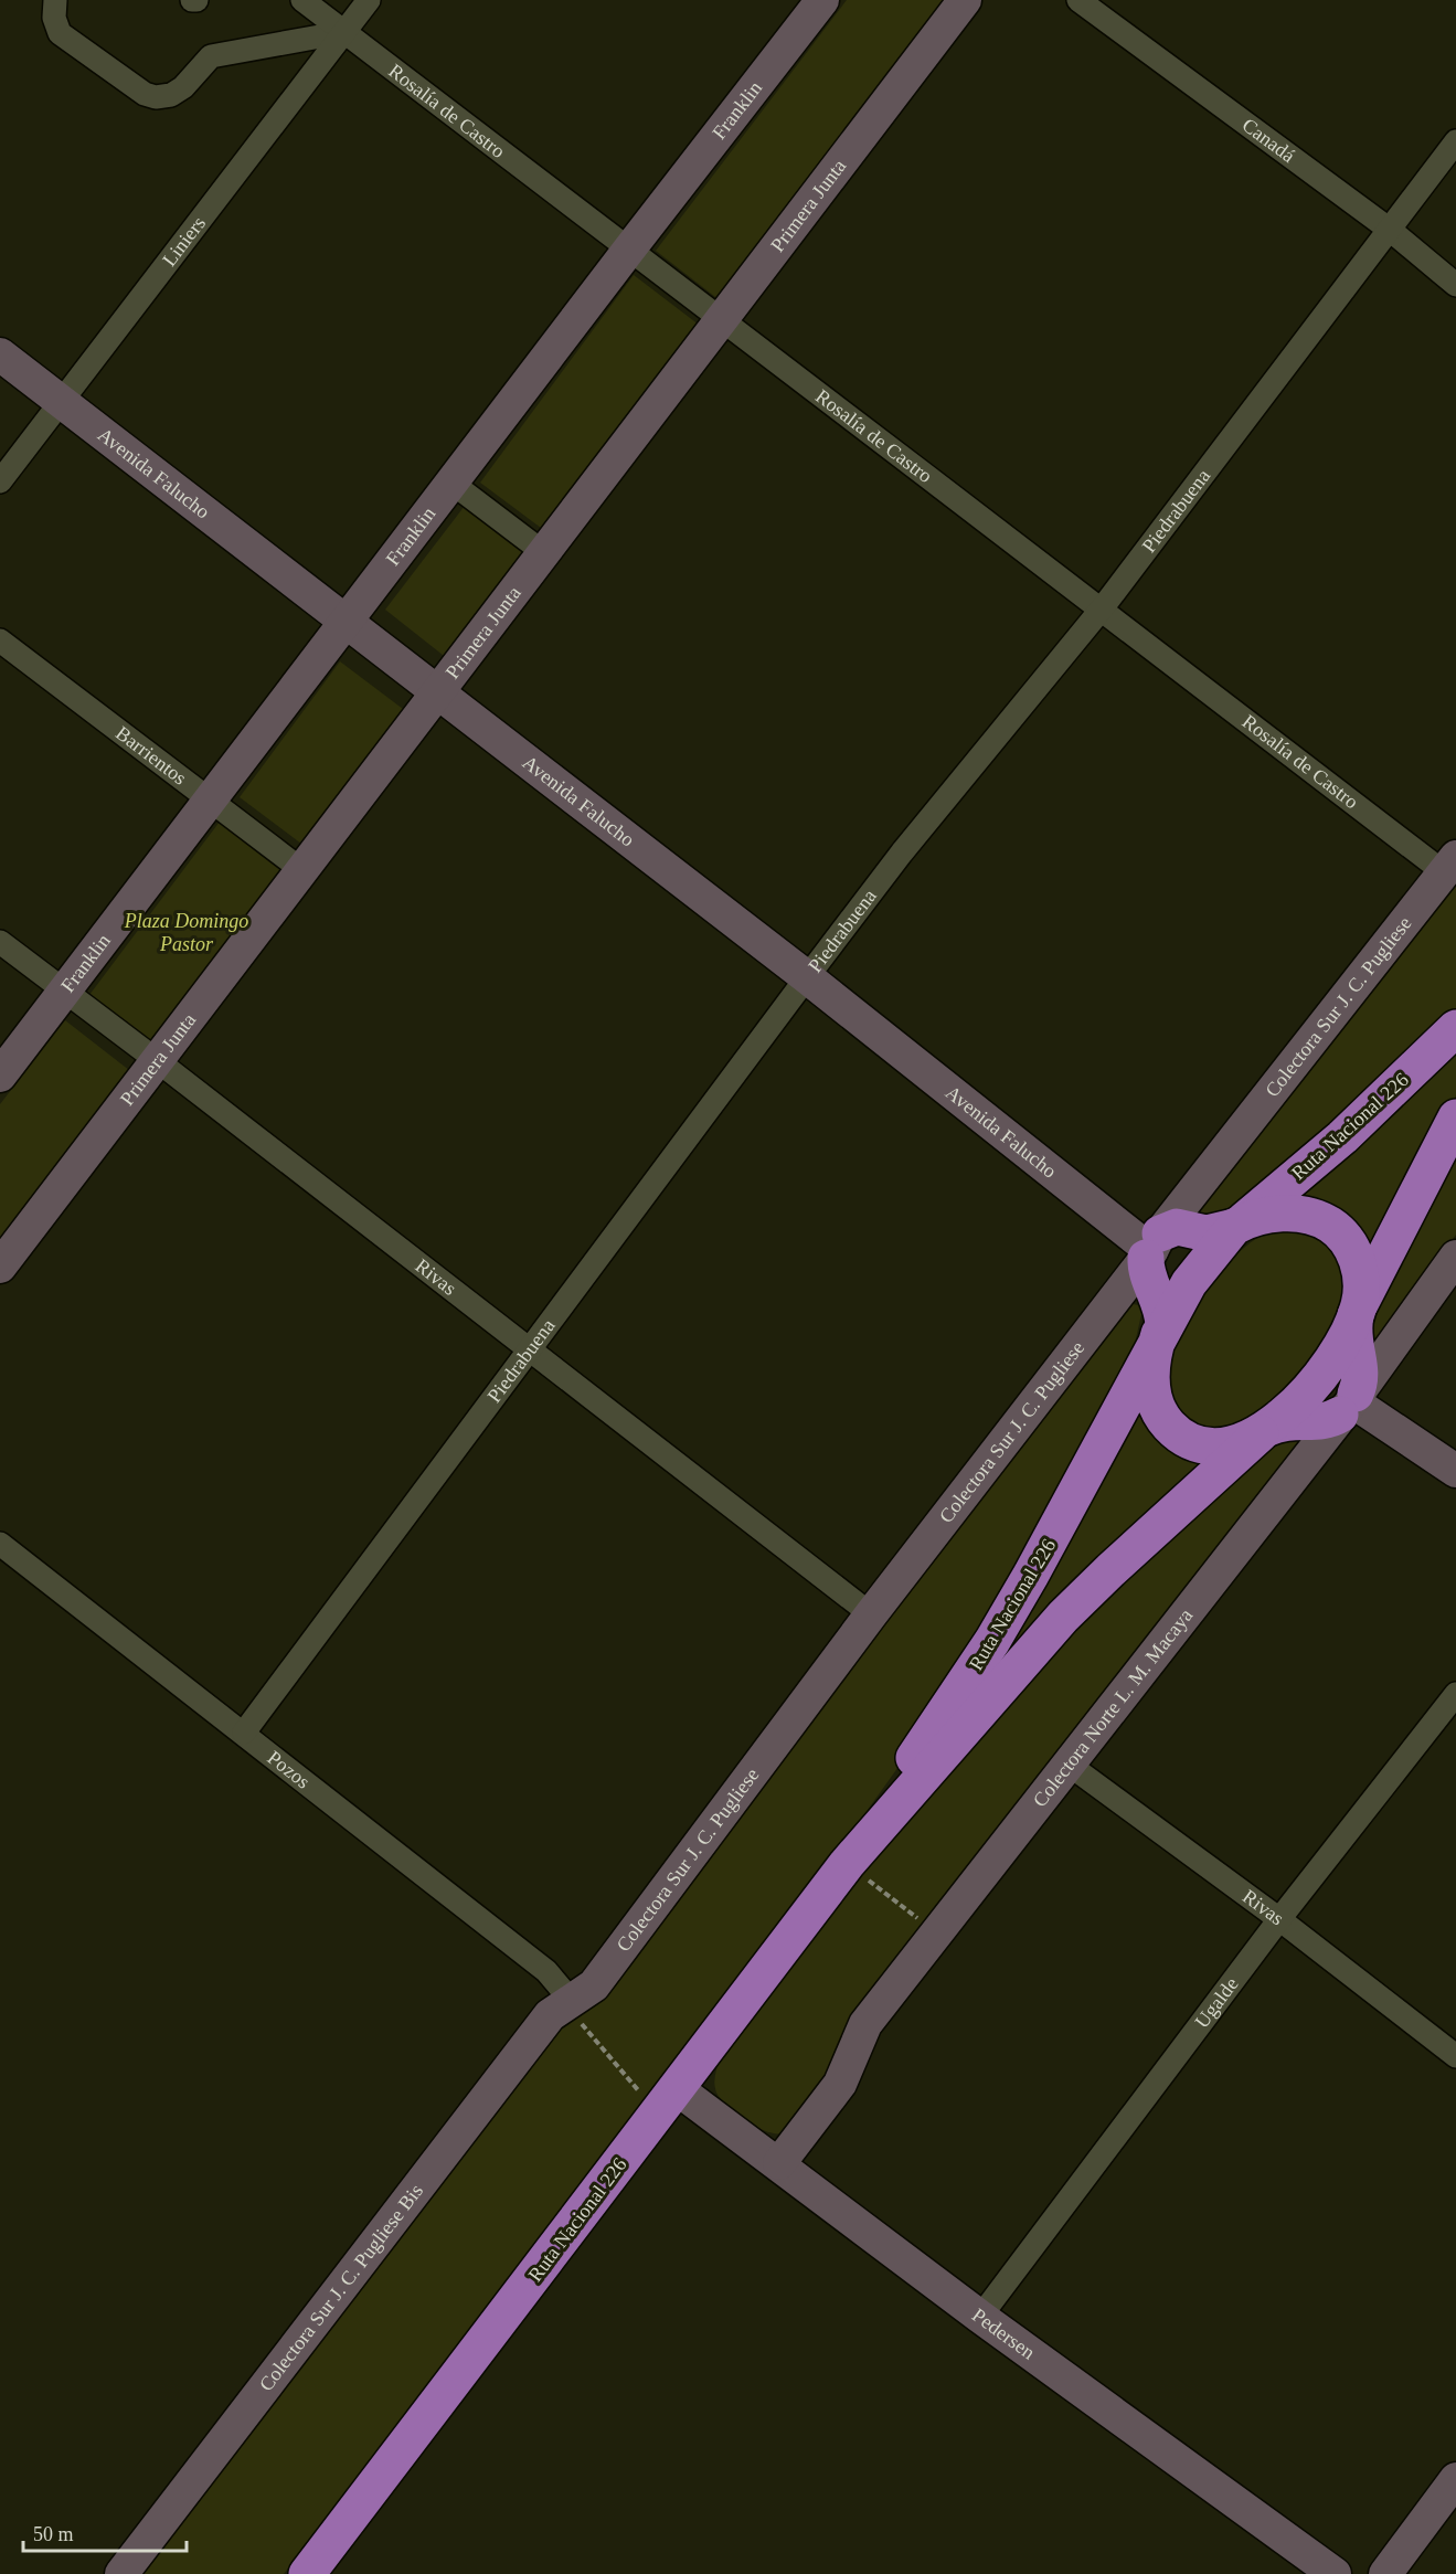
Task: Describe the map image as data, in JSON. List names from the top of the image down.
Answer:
{
  "streets": {
    "highway": ["Ruta Nacional 226"],
    "main road": [
      "Franklin",
      "Primera Junta",
      "Avenida Falucho",
      "Colectora Sur J. C. Pugliese",
      "Colectora Norte L. M. Macaya",
      "Colectora Sur J. C. Pugliese Bis",
      "Pedersen"
    ],
    "street": [
      "Rosalía de Castro",
      "Canadá",
      "Liniers",
      "Piedrabuena",
      "Barrientos",
      "Rivas",
      "Pozos",
      "Ugalde"
    ]
  },
  "crossings": [
    ["Rosalía de Castro", "Franklin"],
    ["Rosalía de Castro", "Primera Junta"],
    ["Rosalía de Castro", "Liniers"],
    ["Rosalía de Castro", "Piedrabuena"],
    ["Rosalía de Castro", "Colectora Sur J. C. Pugliese"],
    ["Franklin", "Avenida Falucho"],
    ["Franklin", "Barrientos"],
    ["Franklin", "Rivas"],
    ["Canadá", "Piedrabuena"],
    ["Primera Junta", "Avenida Falucho"],
    ["Primera Junta", "Barrientos"],
    ["Primera Junta", "Rivas"],
    ["Liniers", "Avenida Falucho"],
    ["Avenida Falucho", "Piedrabuena"],
    ["Avenida Falucho", "Colectora Sur J. C. Pugliese"],
    ["Piedrabuena", "Rivas"],
    ["Piedrabuena", "Pozos"],
    ["Colectora Sur J. C. Pugliese", "Rivas"],
    ["Colectora Sur J. C. Pugliese", "Pozos"],
    ["Colectora Sur J. C. Pugliese", "Colectora Sur J. C. Pugliese Bis"],
    ["Ruta Nacional 226", "Pedersen"],
    ["Rivas", "Colectora Norte L. M. Macaya"],
    ["Rivas", "Ugalde"],
    ["Colectora Norte L. M. Macaya", "Pedersen"],
    ["Pozos", "Colectora Sur J. C. Pugliese Bis"],
    ["Ugalde", "Pedersen"]
  ],
  "parks": ["Plaza Domingo Pastor"],
  "scale_bar": "50 m"
}
